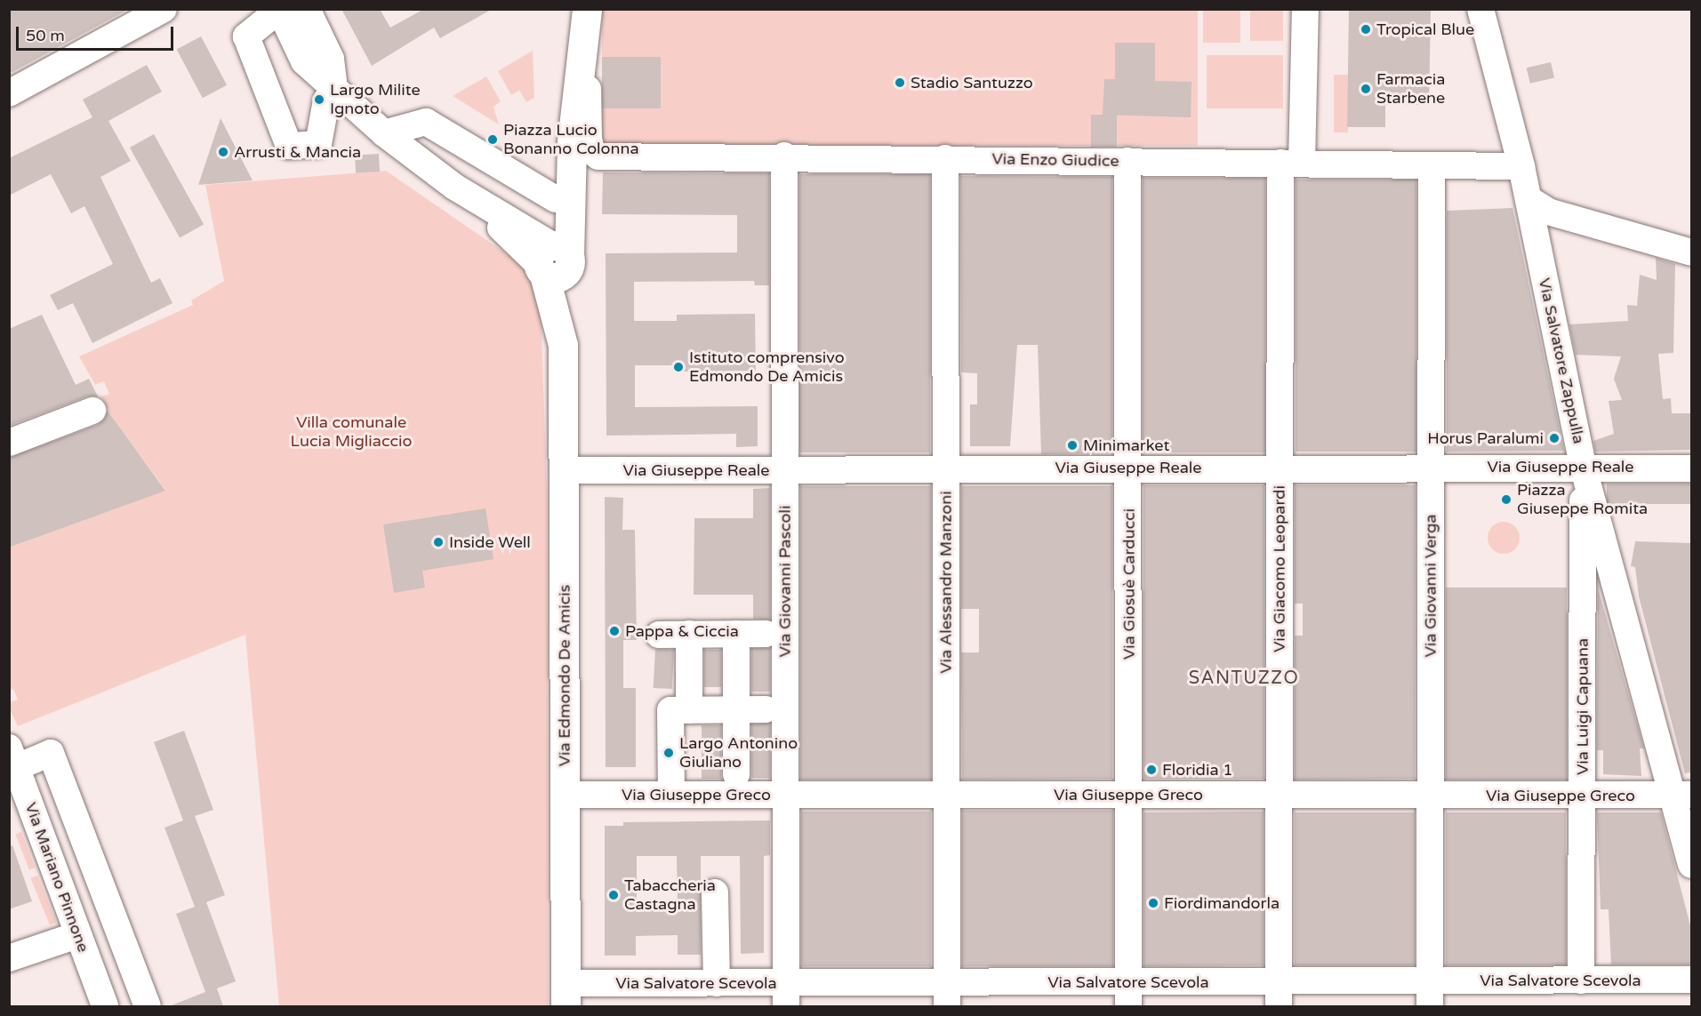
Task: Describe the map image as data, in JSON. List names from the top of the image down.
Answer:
{
  "streets": {
    "main road": ["Via Edmondo De Amicis"],
    "street": [
      "Via Enzo Giudice",
      "Via Salvatore Zappulla",
      "Via Giuseppe Reale",
      "Via Giacomo Leopardi",
      "Via Giovanni Pascoli",
      "Via Alessandro Manzoni",
      "Via Giosuè Carducci",
      "Via Giovanni Verga",
      "Via Luigi Capuana",
      "Via Giuseppe Greco",
      "Via Mariano Pinnone",
      "Via Salvatore Scevola"
    ]
  },
  "crossings": [
    ["Via Enzo Giudice", "Via Salvatore Zappulla"],
    ["Via Enzo Giudice", "Via Giacomo Leopardi"],
    ["Via Enzo Giudice", "Via Giovanni Pascoli"],
    ["Via Enzo Giudice", "Via Alessandro Manzoni"],
    ["Via Enzo Giudice", "Via Giosuè Carducci"],
    ["Via Enzo Giudice", "Via Giovanni Verga"],
    ["Via Salvatore Zappulla", "Via Giuseppe Reale"],
    ["Via Salvatore Zappulla", "Via Luigi Capuana"],
    ["Via Salvatore Zappulla", "Via Giuseppe Greco"],
    ["Via Giuseppe Reale", "Via Giacomo Leopardi"],
    ["Via Giuseppe Reale", "Via Giovanni Pascoli"],
    ["Via Giuseppe Reale", "Via Alessandro Manzoni"],
    ["Via Giuseppe Reale", "Via Giosuè Carducci"],
    ["Via Giuseppe Reale", "Via Giovanni Verga"],
    ["Via Giuseppe Reale", "Via Edmondo De Amicis"],
    ["Via Giuseppe Reale", "Via Luigi Capuana"],
    ["Via Giacomo Leopardi", "Via Giuseppe Greco"],
    ["Via Giacomo Leopardi", "Via Salvatore Scevola"],
    ["Via Giovanni Pascoli", "Via Giuseppe Greco"],
    ["Via Giovanni Pascoli", "Via Salvatore Scevola"],
    ["Via Alessandro Manzoni", "Via Giuseppe Greco"],
    ["Via Alessandro Manzoni", "Via Salvatore Scevola"],
    ["Via Giosuè Carducci", "Via Giuseppe Greco"],
    ["Via Giosuè Carducci", "Via Salvatore Scevola"],
    ["Via Giovanni Verga", "Via Giuseppe Greco"],
    ["Via Giovanni Verga", "Via Salvatore Scevola"],
    ["Via Edmondo De Amicis", "Via Giuseppe Greco"],
    ["Via Edmondo De Amicis", "Via Salvatore Scevola"],
    ["Via Luigi Capuana", "Via Giuseppe Greco"],
    ["Via Luigi Capuana", "Via Salvatore Scevola"]
  ],
  "districts": ["SANTUZZO"],
  "parks": ["Villa comunale Lucia Migliaccio"],
  "places": [
    "Tropical Blue",
    "Stadio Santuzzo",
    "Farmacia Starbene",
    "Largo Milite Ignoto",
    "Piazza Lucio Bonanno Colonna",
    "Arrusti & Mancia",
    "Istituto comprensivo Edmondo De Amicis",
    "Horus Paralumi",
    "Minimarket",
    "Piazza Giuseppe Romita",
    "Inside Well",
    "Pappa & Ciccia",
    "Largo Antonino Giuliano",
    "Floridia 1",
    "Tabaccheria Castagna",
    "Fiordimandorla"
  ],
  "scale_bar": "50 m"
}
